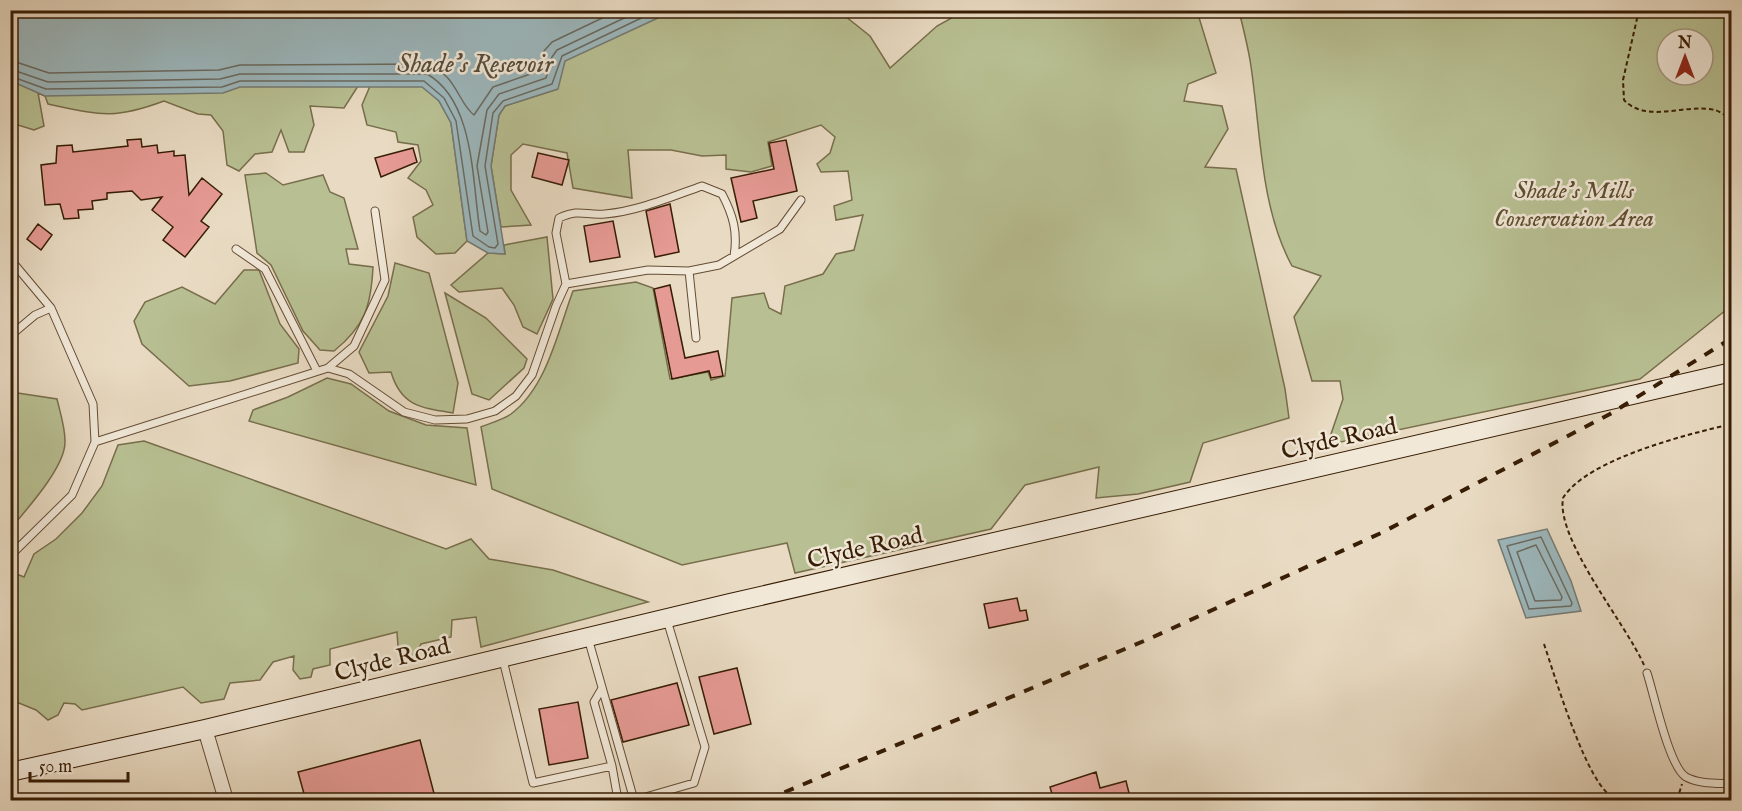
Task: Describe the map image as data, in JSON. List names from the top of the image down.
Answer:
{
  "streets": {
    "main road": ["Clyde Road"]
  },
  "water": ["Shade’s Resevoir"],
  "parks": ["Shade’s Mills Conservation Area"],
  "scale_bar": "50 m",
  "north": "top"
}
